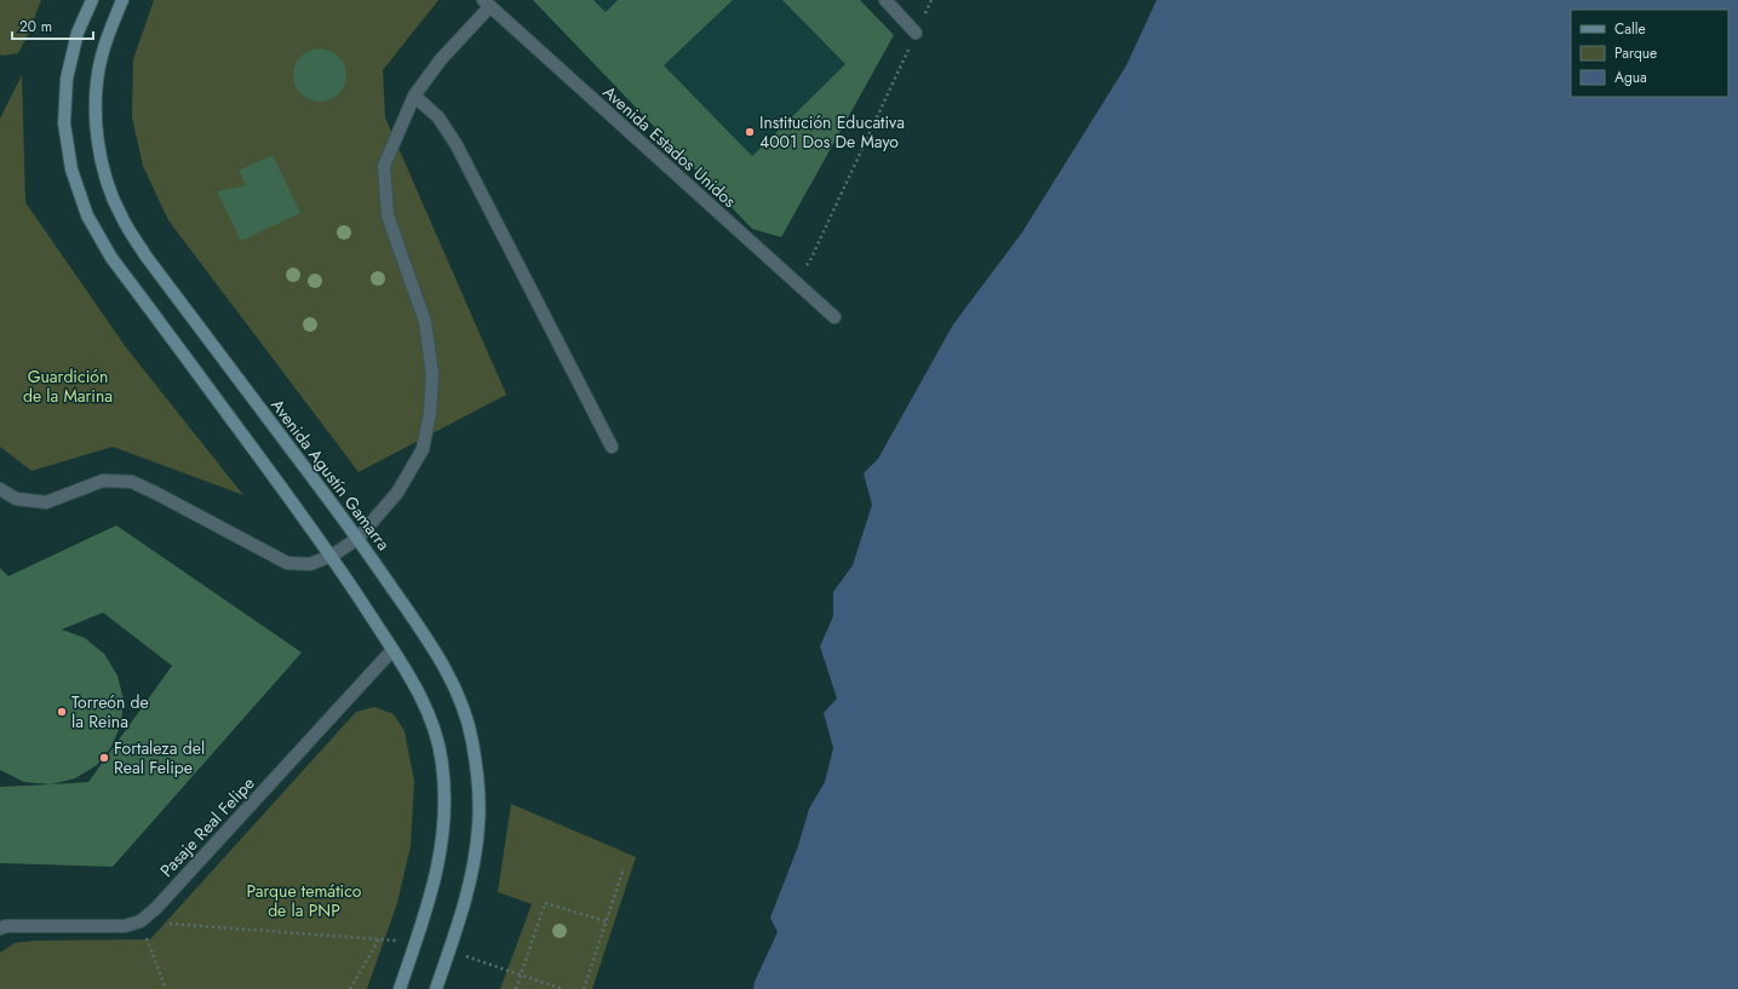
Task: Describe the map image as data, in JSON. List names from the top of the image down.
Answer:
{
  "streets": {
    "main road": ["Avenida Agustín Gamarra"],
    "street": ["Avenida Estados Unidos", "Pasaje Real Felipe"]
  },
  "parks": ["Guardición de la Marina", "Parque temático de la PNP"],
  "places": ["Institución Educativa 4001 Dos De Mayo", "Torreón de la Reina", "Fortaleza del Real Felipe"],
  "legend": ["Calle", "Parque", "Agua"],
  "scale_bar": "20 m"
}
